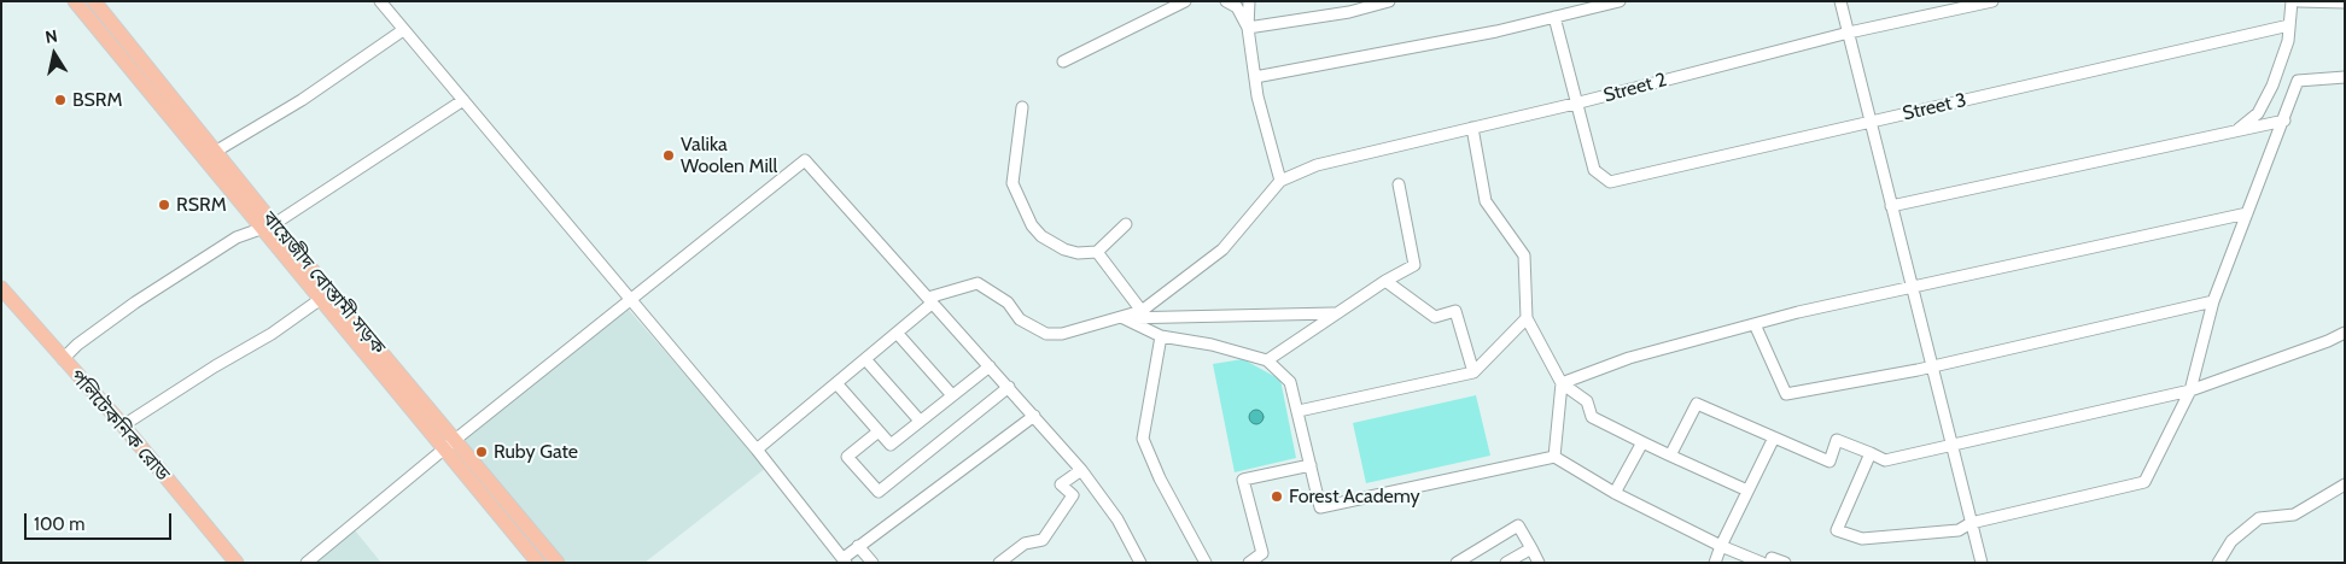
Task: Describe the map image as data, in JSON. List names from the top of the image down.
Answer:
{
  "streets": {
    "main road": ["বায়েজীদ বোস্তামী সড়ক", "পলিটেকনিক রোড"],
    "street": ["Street 2", "Street 3"]
  },
  "crossings": [
    ["Street 2", "Street 3"]
  ],
  "places": [
    "BSRM",
    "Valika Woolen Mill",
    "RSRM",
    "Ruby Gate",
    "Forest Academy"
  ],
  "scale_bar": "100 m",
  "north": "top"
}
